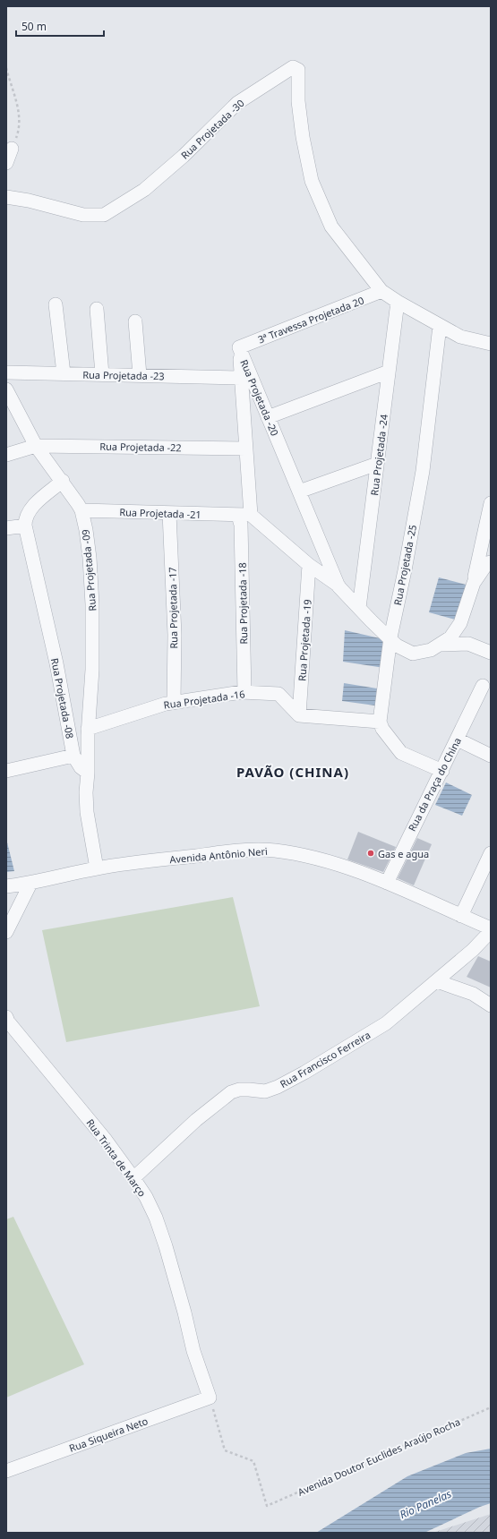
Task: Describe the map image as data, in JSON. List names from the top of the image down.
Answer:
{
  "streets": {
    "street": [
      "Rua Projetada -30",
      "3ª Travessa Projetada 20",
      "Rua Projetada -23",
      "Rua Projetada -20",
      "Rua Projetada -22",
      "Rua Projetada -24",
      "Rua Projetada -21",
      "Rua Projetada -25",
      "Rua Projetada -09",
      "Rua Projetada -18",
      "Rua Projetada -17",
      "Rua Projetada -19",
      "Rua Projetada -08",
      "Rua Projetada -16",
      "Rua da Praça do China",
      "Avenida Antônio Neri",
      "Rua Francisco Ferreira",
      "Rua Trinta de Março",
      "Rua Siqueira Neto"
    ],
    "path": ["Avenida Doutor Euclides Araújo Rocha"]
  },
  "crossings": [
    ["Rua Projetada -30", "3ª Travessa Projetada 20"],
    ["Rua Projetada -30", "Rua Projetada -24"],
    ["Rua Projetada -30", "Rua Projetada -25"],
    ["3ª Travessa Projetada 20", "Rua Projetada -20"],
    ["Rua Projetada -23", "Rua Projetada -20"],
    ["Rua Projetada -20", "Rua Projetada -22"],
    ["Rua Projetada -20", "Rua Projetada -24"],
    ["Rua Projetada -20", "Rua Projetada -21"],
    ["Rua Projetada -20", "Rua Projetada -25"],
    ["Rua Projetada -20", "Rua Projetada -18"],
    ["Rua Projetada -22", "Rua Projetada -09"],
    ["Rua Projetada -21", "Rua Projetada -09"],
    ["Rua Projetada -21", "Rua Projetada -18"],
    ["Rua Projetada -21", "Rua Projetada -17"],
    ["Rua Projetada -09", "Rua Projetada -08"],
    ["Rua Projetada -09", "Rua Projetada -16"],
    ["Rua Projetada -18", "Rua Projetada -16"],
    ["Rua Projetada -17", "Rua Projetada -16"],
    ["Rua Projetada -19", "Rua Projetada -16"],
    ["Rua da Praça do China", "Avenida Antônio Neri"],
    ["Avenida Antônio Neri", "Rua Francisco Ferreira"],
    ["Rua Francisco Ferreira", "Rua Trinta de Março"],
    ["Rua Trinta de Março", "Rua Siqueira Neto"],
    ["Rua Trinta de Março", "Avenida Doutor Euclides Araújo Rocha"],
    ["Rua Siqueira Neto", "Avenida Doutor Euclides Araújo Rocha"]
  ],
  "districts": ["PAVÃO (CHINA)"],
  "water": ["Rio Panelas"],
  "places": ["Gas e agua"],
  "scale_bar": "50 m"
}
